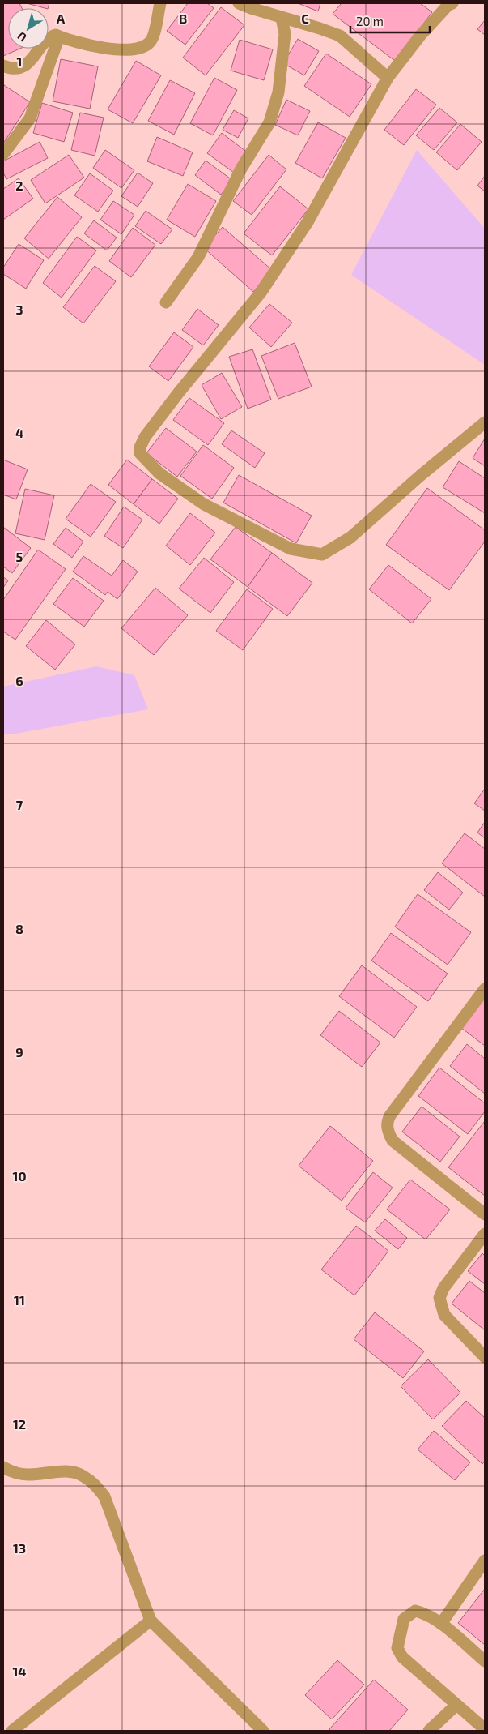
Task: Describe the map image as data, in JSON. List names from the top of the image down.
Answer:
{
  "scale_bar": "20 m",
  "north": "bottom left",
  "grid": {
    "columns": ["A", "B", "C"],
    "rows": [
      "1",
      "2",
      "3",
      "4",
      "5",
      "6",
      "7",
      "8",
      "9",
      "10",
      "11",
      "12",
      "13",
      "14"
    ]
  }
}
